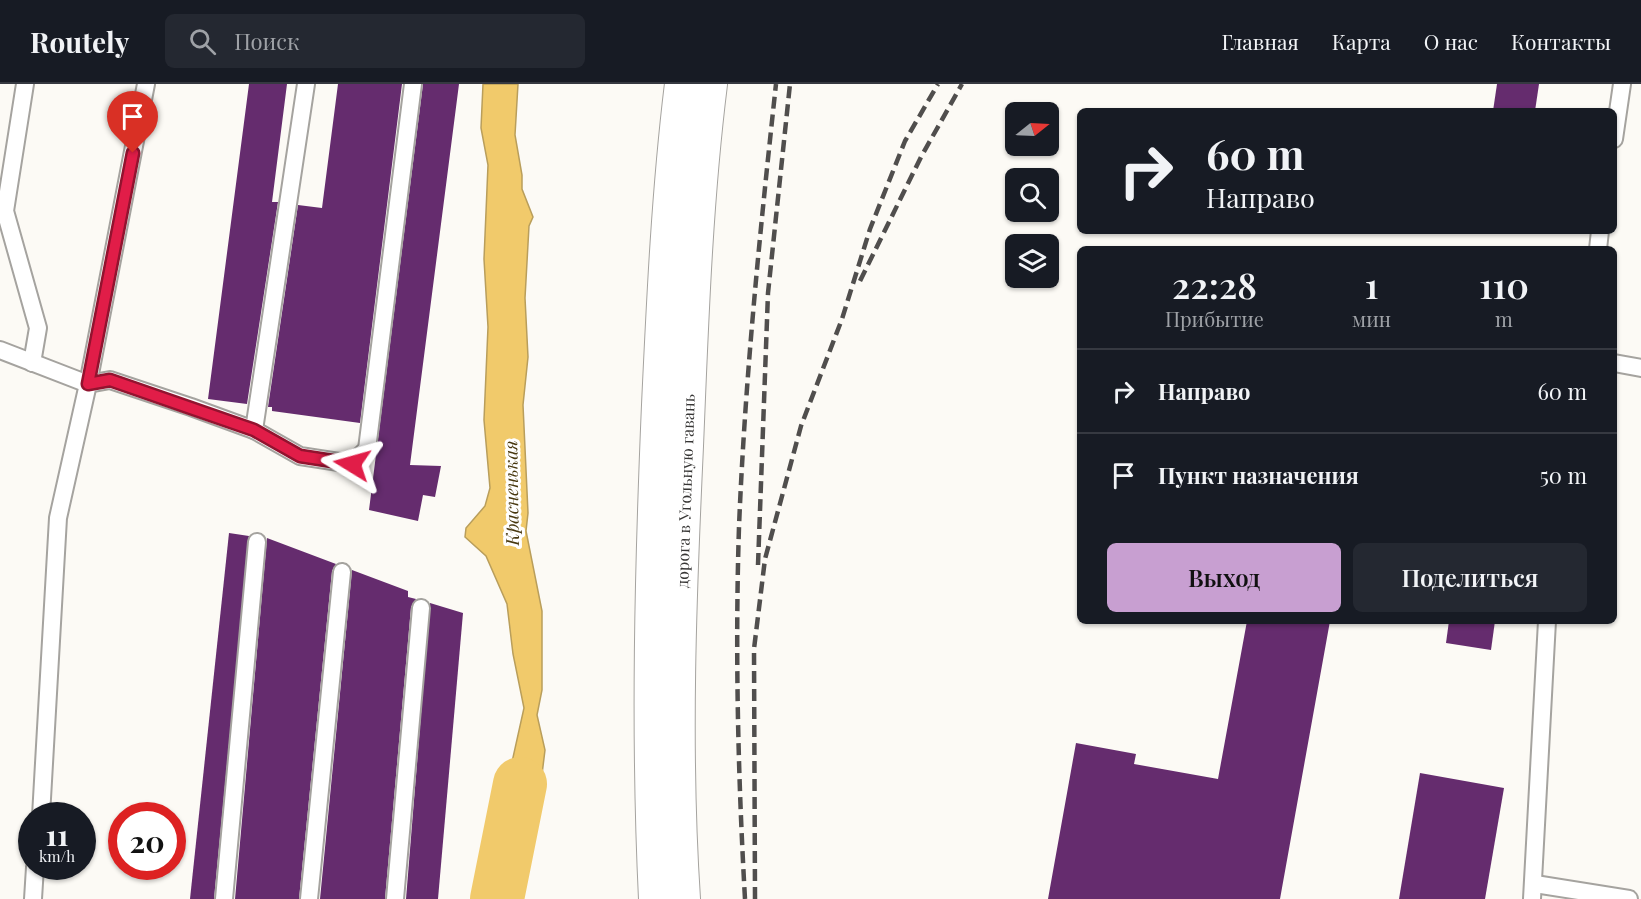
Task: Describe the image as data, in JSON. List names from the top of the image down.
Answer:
{
  "streets": {
    "street": ["дорога в Угольную гавань"]
  },
  "water": ["Красненькая"],
  "north": "right",
  "page": {
    "header": "Routely",
    "search": "Поиск",
    "nav": [
      "Главная",
      "Карта",
      "О нас",
      "Контакты"
    ],
    "turn": ["60 m", "Направо"],
    "eta": [
      "22:28",
      "Прибытие",
      "1",
      "мин",
      "110",
      "m"
    ],
    "list": [
      {
        "name": "Направо",
        "value": "60 m"
      },
      {
        "name": "Пункт назначения",
        "value": "50 m"
      }
    ],
    "buttons": ["Выход", "Поделиться"],
    "speed": "11 km/h",
    "limit": "20"
  }
}
